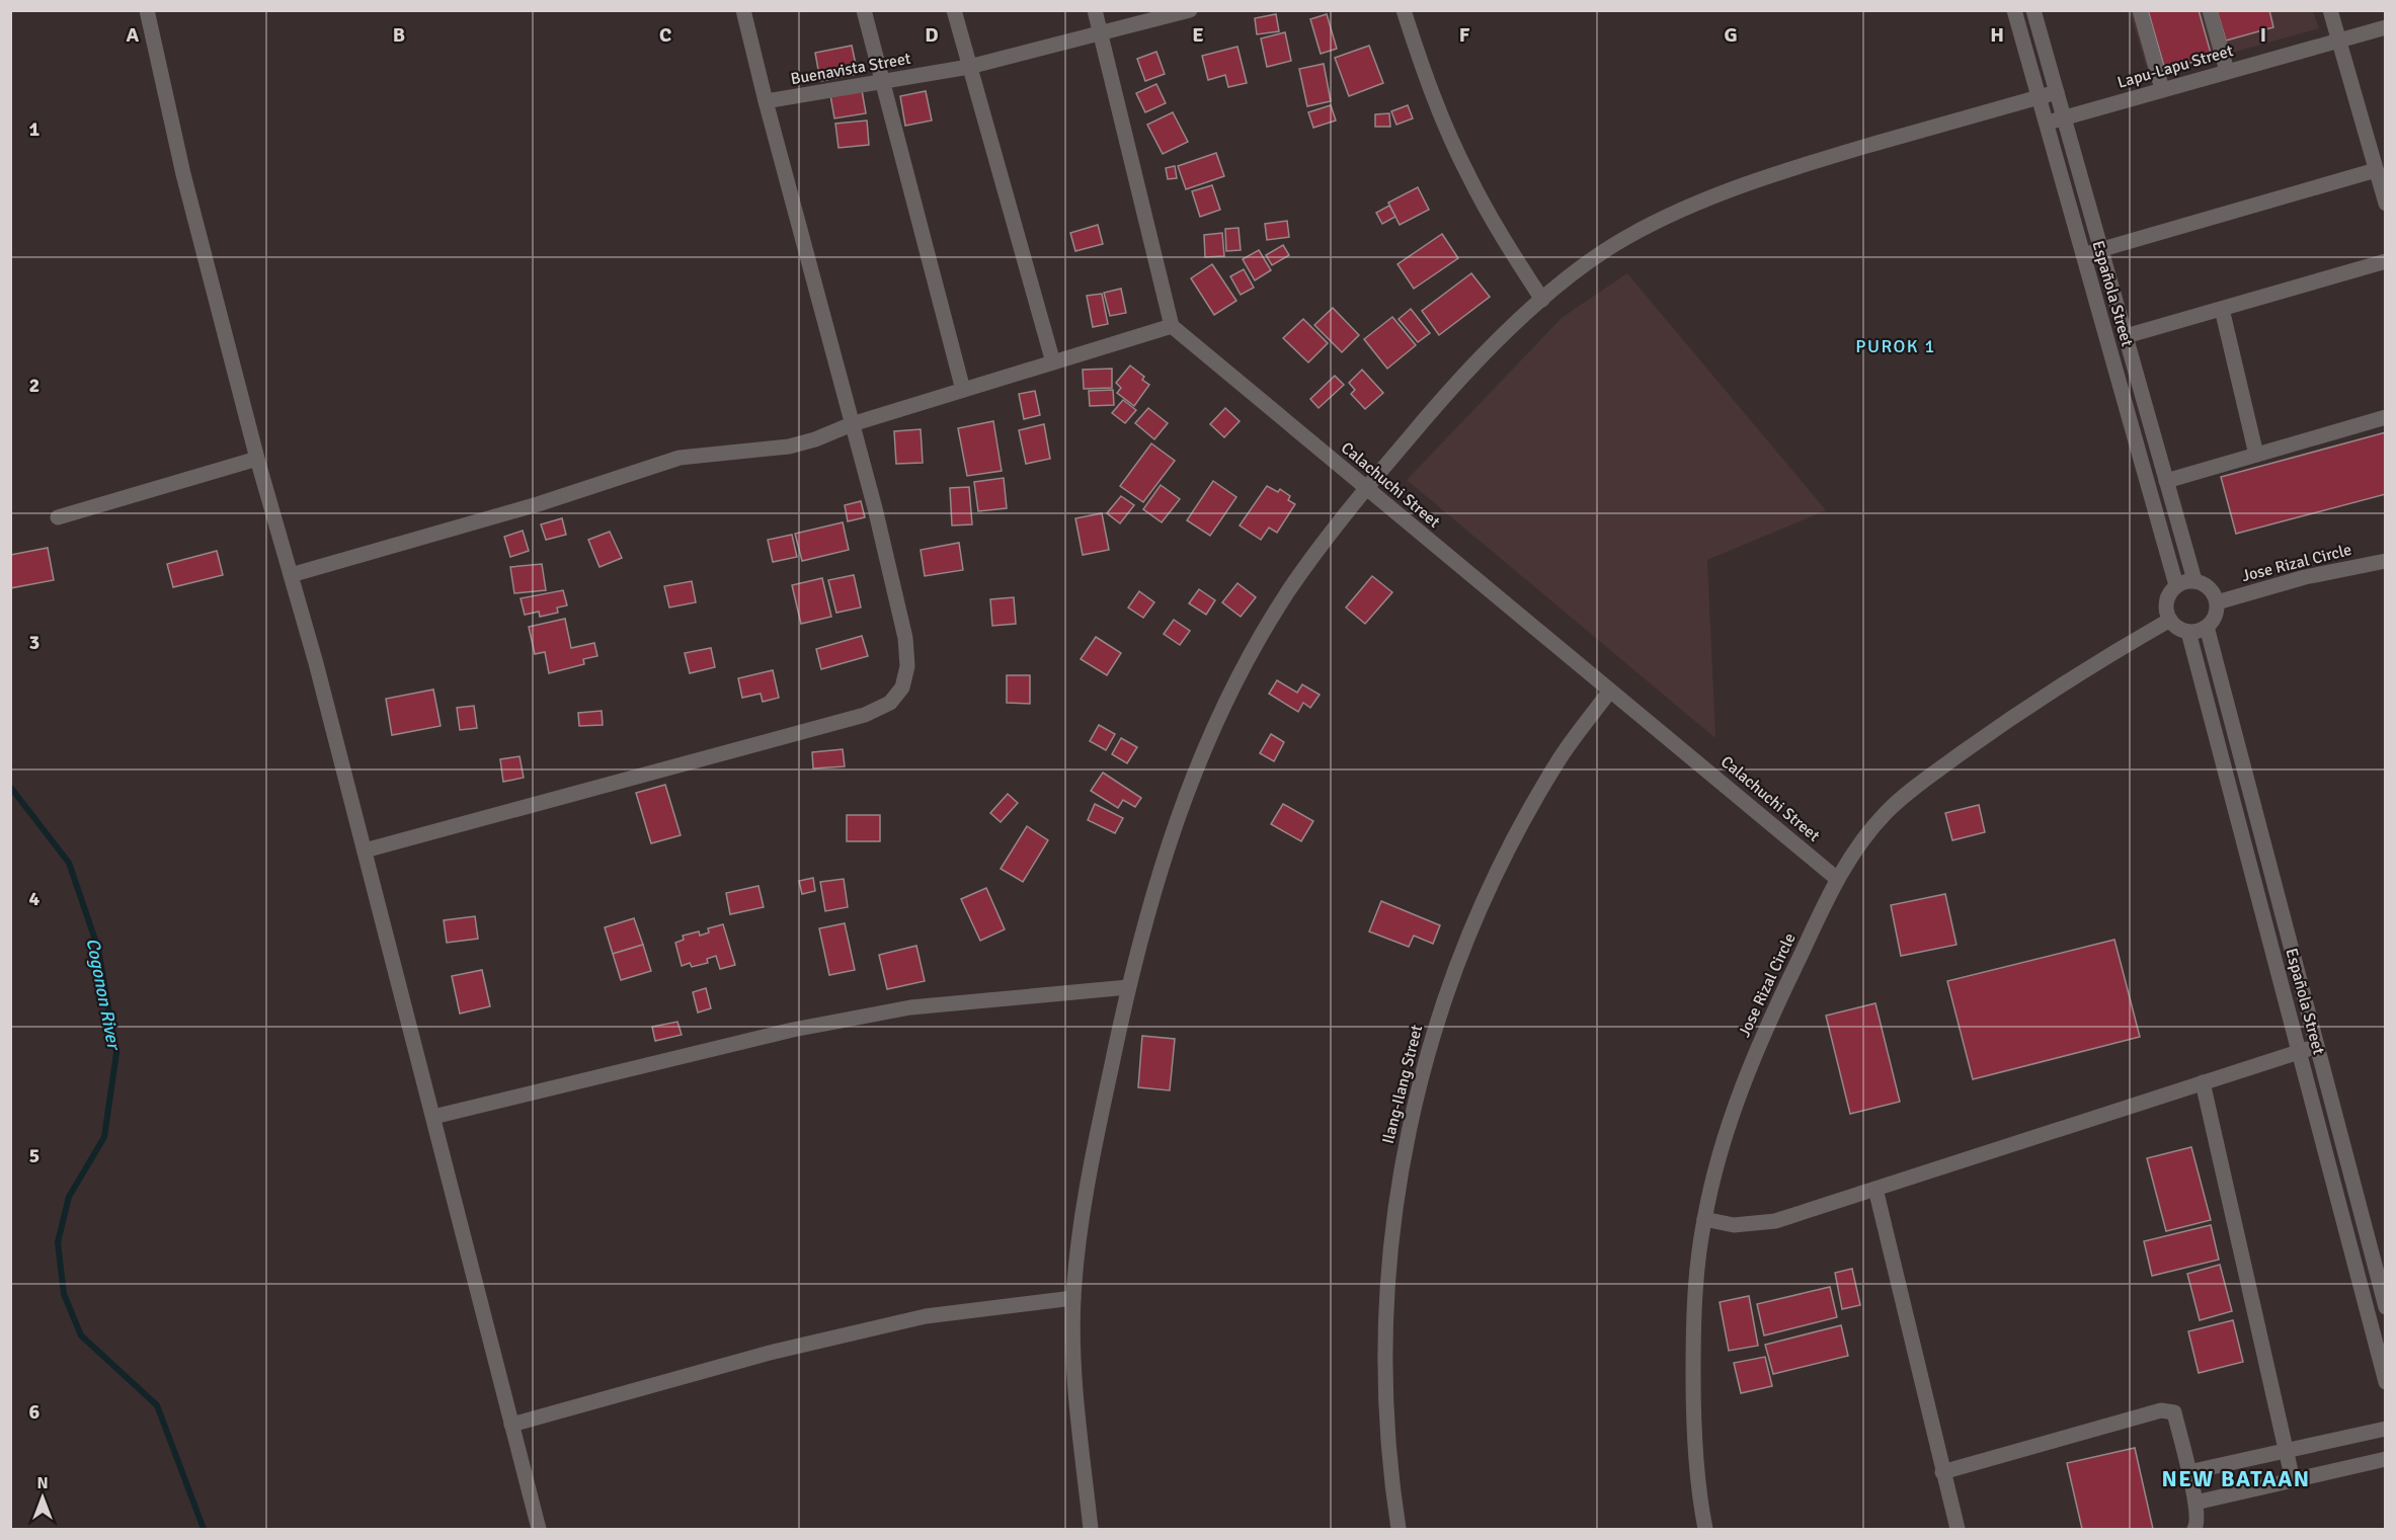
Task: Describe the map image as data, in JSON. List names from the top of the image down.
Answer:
{
  "streets": {
    "street": [
      "Lapu-Lapu Street",
      "Buenavista Street",
      "Española Street",
      "Calachuchi Street",
      "Jose Rizal Circle",
      "Ilang-Ilang Street"
    ]
  },
  "crossings": [
    ["Lapu-Lapu Street", "Española Street"],
    ["Española Street", "Jose Rizal Circle"],
    ["Calachuchi Street", "Jose Rizal Circle"],
    ["Calachuchi Street", "Ilang-Ilang Street"]
  ],
  "districts": ["PUROK 1", "NEW BATAAN"],
  "water": ["Cogonon River"],
  "north": "top",
  "grid": {
    "columns": [
      "A",
      "B",
      "C",
      "D",
      "E",
      "F",
      "G",
      "H",
      "I"
    ],
    "rows": [
      "1",
      "2",
      "3",
      "4",
      "5",
      "6"
    ]
  }
}
